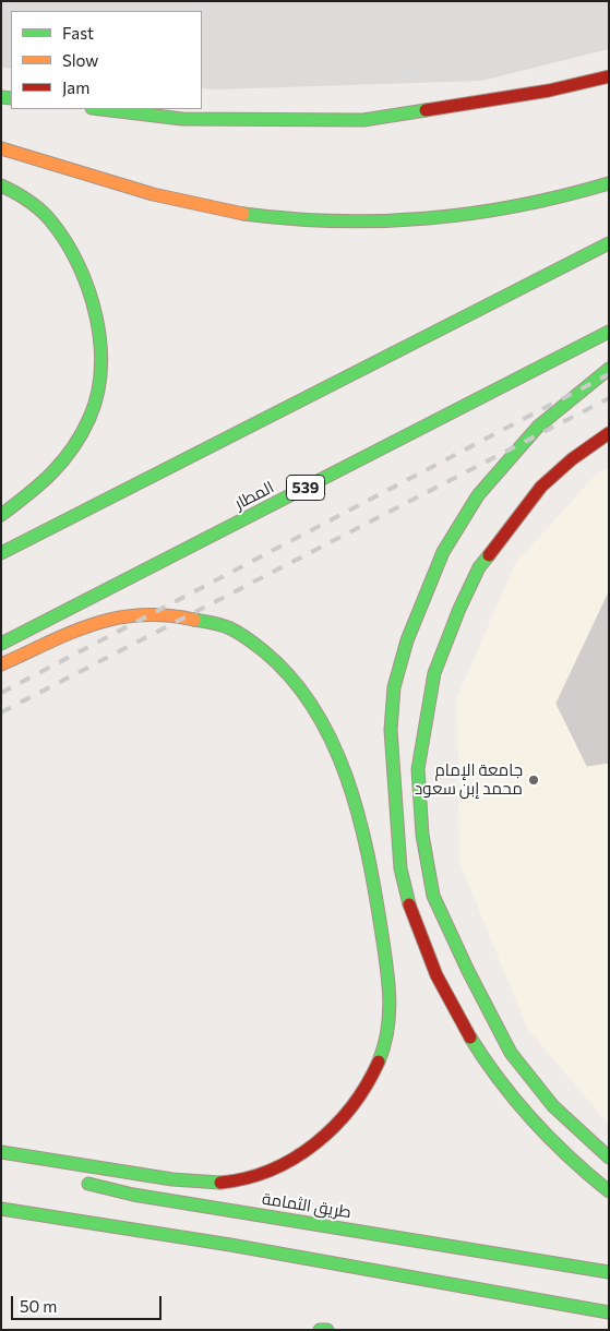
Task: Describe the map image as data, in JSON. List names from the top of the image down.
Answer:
{
  "streets": {
    "main road": ["539", "المطار", "طريق الثمامة"]
  },
  "places": ["جامعة الإمام محمد إبن سعود"],
  "legend": ["Fast", "Slow", "Jam"],
  "scale_bar": "50 m"
}
